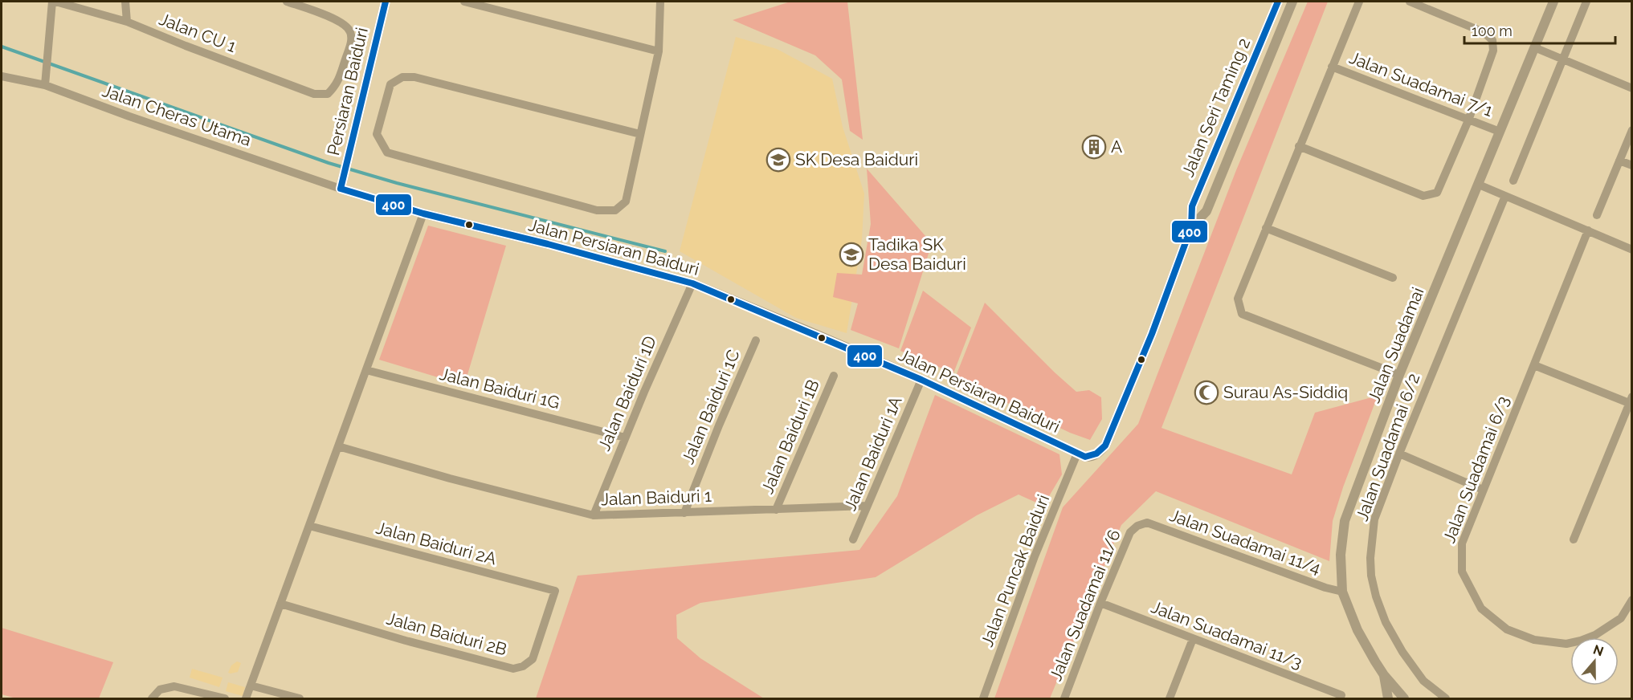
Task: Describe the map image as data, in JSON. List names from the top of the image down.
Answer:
{
  "streets": {
    "street": [
      "Jalan CU 1",
      "Jalan Suadamai 7/1",
      "Persiaran Baiduri",
      "Jalan Seri Taming 2",
      "Jalan Cheras Utama",
      "Jalan Persiaran Baiduri",
      "Jalan Suadamai",
      "Jalan Baiduri 1G",
      "Jalan Baiduri 1D",
      "Jalan Baiduri 1C",
      "Jalan Baiduri 1B",
      "Jalan Suadamai 6/2",
      "Jalan Baiduri 1A",
      "Jalan Suadamai 6/3",
      "Jalan Baiduri 1",
      "Jalan Suadamai 11/4",
      "Jalan Baiduri 2A",
      "Jalan Puncak Baiduri",
      "Jalan Suadamai 11/6",
      "Jalan Baiduri 2B",
      "Jalan Suadamai 11/3"
    ]
  },
  "crossings": [
    ["Jalan Suadamai 7/1", "Jalan Suadamai"],
    ["Persiaran Baiduri", "Jalan Cheras Utama"],
    ["Persiaran Baiduri", "Jalan Persiaran Baiduri"],
    ["Jalan Seri Taming 2", "Jalan Persiaran Baiduri"],
    ["Jalan Cheras Utama", "Jalan Persiaran Baiduri"],
    ["Jalan Persiaran Baiduri", "Jalan Baiduri 1D"],
    ["Jalan Persiaran Baiduri", "Jalan Baiduri 1A"],
    ["Jalan Persiaran Baiduri", "Jalan Puncak Baiduri"],
    ["Jalan Suadamai", "Jalan Suadamai 11/4"],
    ["Jalan Baiduri 1G", "Jalan Baiduri 1D"],
    ["Jalan Baiduri 1D", "Jalan Baiduri 1"],
    ["Jalan Baiduri 1C", "Jalan Baiduri 1"],
    ["Jalan Baiduri 1B", "Jalan Baiduri 1"],
    ["Jalan Baiduri 1A", "Jalan Baiduri 1"],
    ["Jalan Suadamai 11/4", "Jalan Suadamai 11/6"],
    ["Jalan Baiduri 2A", "Jalan Baiduri 2B"],
    ["Jalan Suadamai 11/6", "Jalan Suadamai 11/3"]
  ],
  "places": {
    "building": ["A"],
    "school or university": ["SK Desa Baiduri", "Tadika SK Desa Baiduri"],
    "mosque": ["Surau As-Siddiq"]
  },
  "lines": ["transit line 400"],
  "scale_bar": "100 m",
  "north": "top"
}
